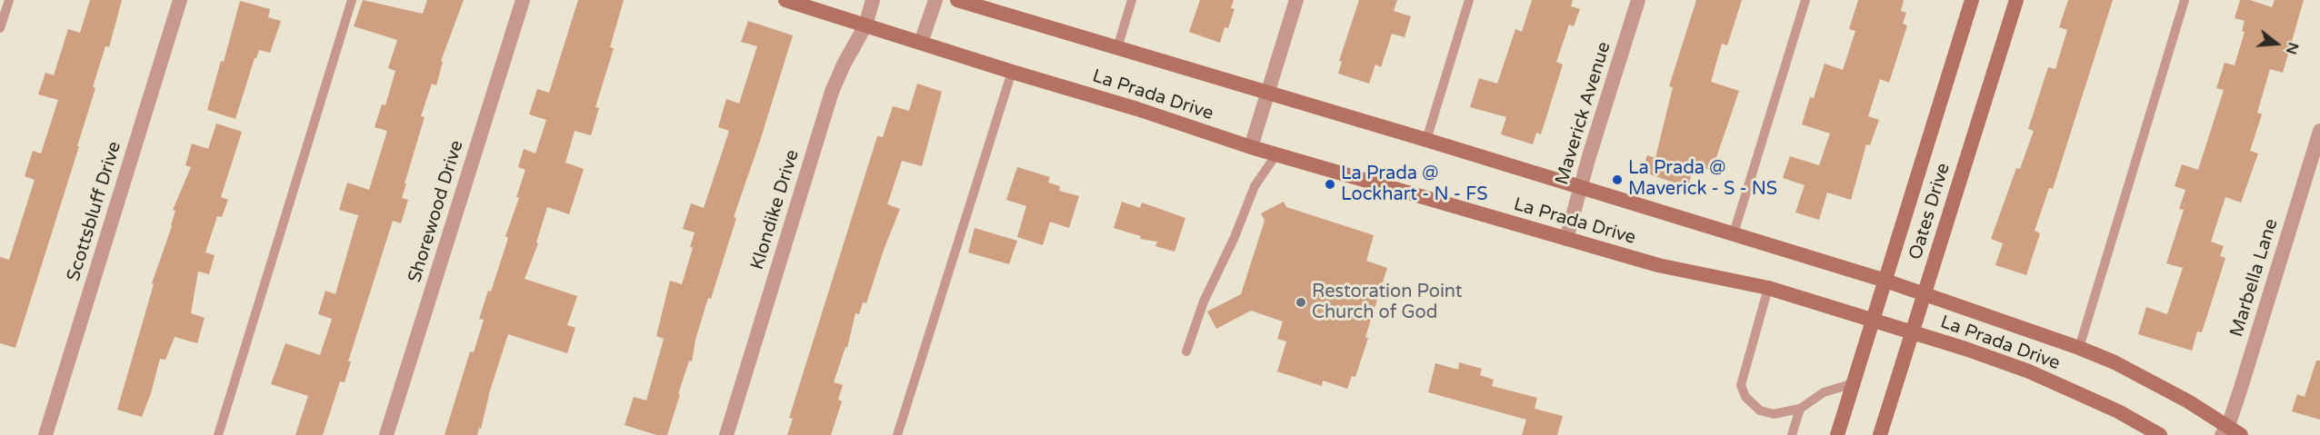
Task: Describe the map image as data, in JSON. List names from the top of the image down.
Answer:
{
  "streets": {
    "main road": ["La Prada Drive", "Oates Drive"],
    "street": [
      "Maverick Avenue",
      "Klondike Drive",
      "Scottsbluff Drive",
      "Shorewood Drive",
      "Marbella Lane"
    ]
  },
  "crossings": [
    ["La Prada Drive", "Maverick Avenue"],
    ["La Prada Drive", "Klondike Drive"],
    ["La Prada Drive", "Oates Drive"],
    ["La Prada Drive", "Marbella Lane"]
  ],
  "places": ["La Prada @ Maverick - S - NS", "La Prada @ Lockhart - N - FS", "Restoration Point Church of God"],
  "north": "right"
}
